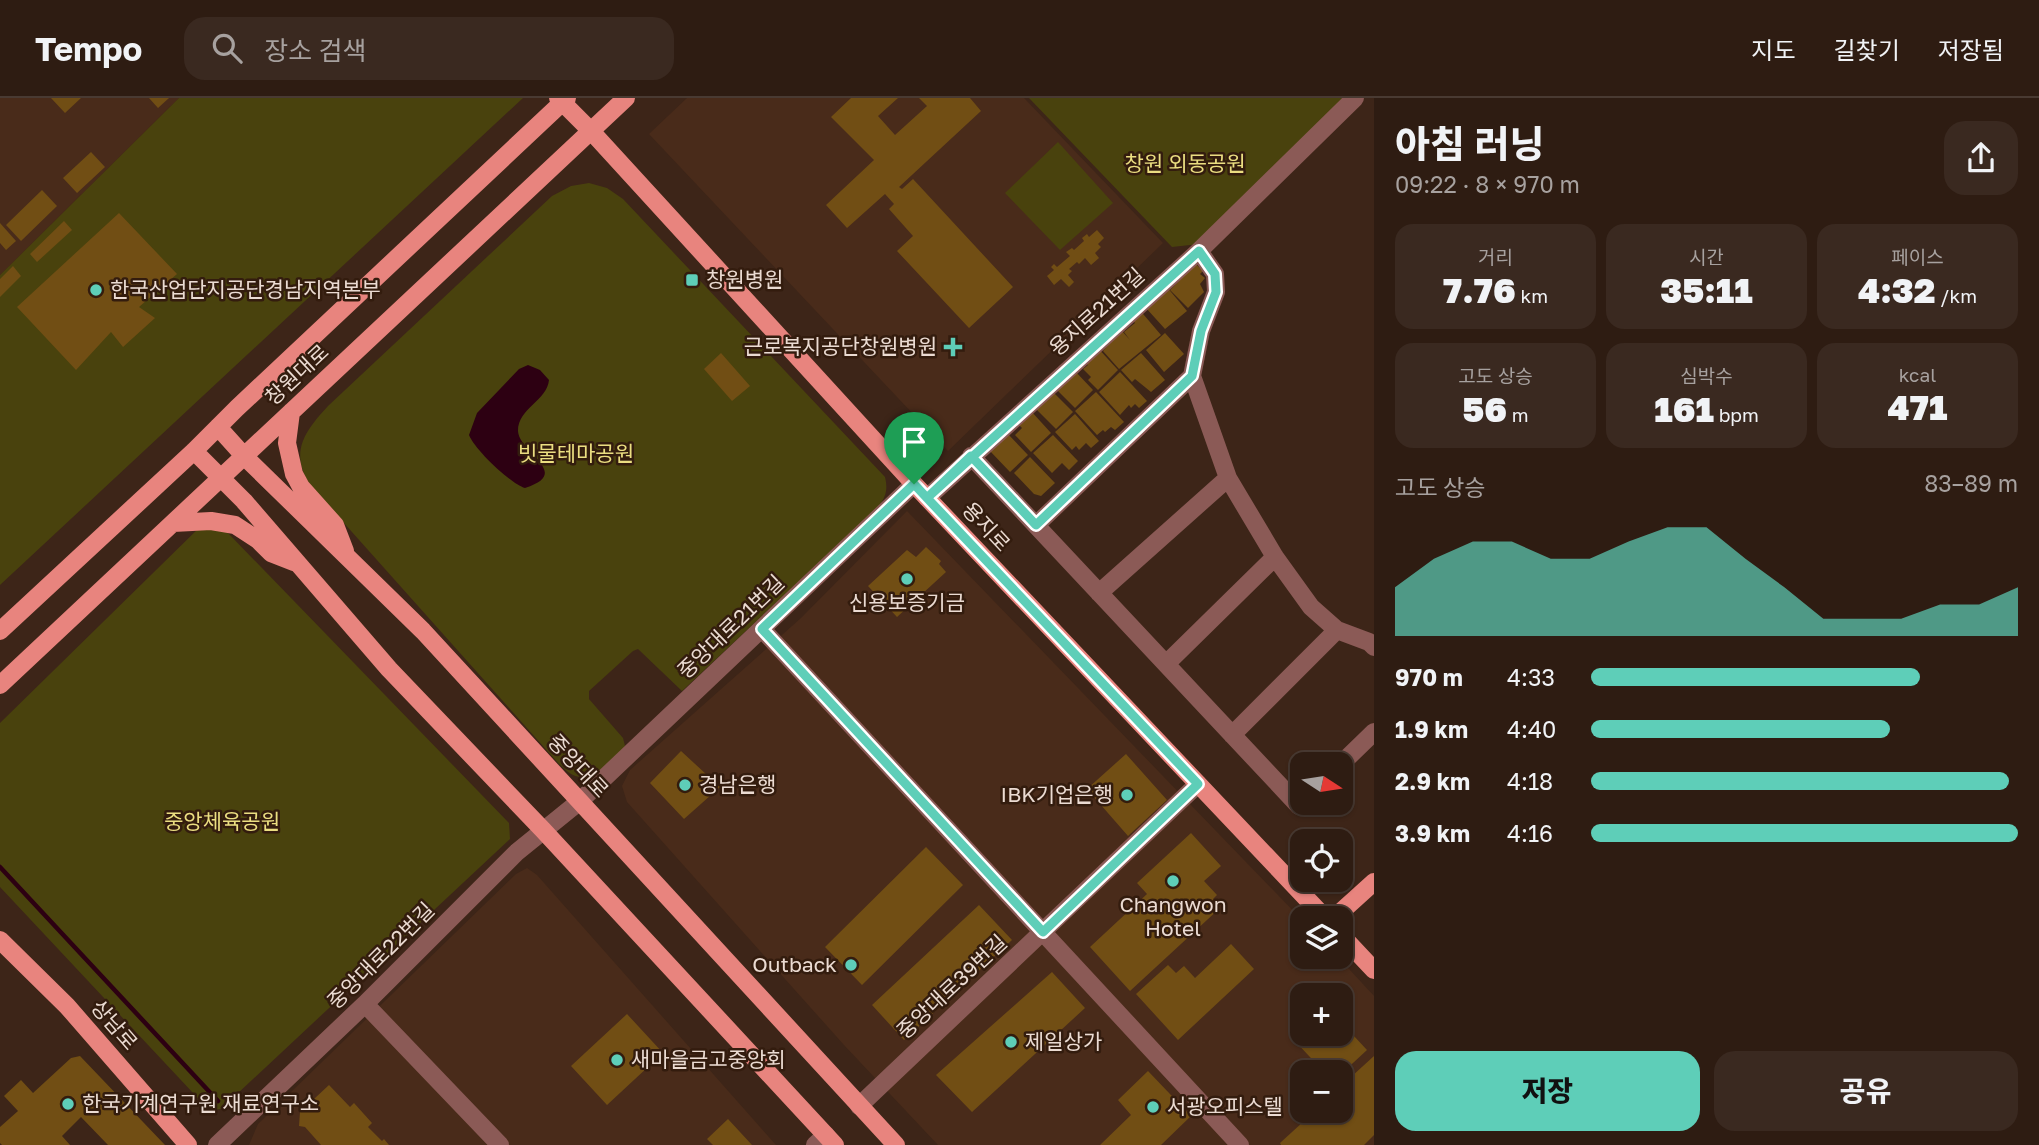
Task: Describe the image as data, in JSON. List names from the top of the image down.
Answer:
{
  "streets": {
    "main road": [
      "창원대로",
      "용지로",
      "중앙대로",
      "상남로"
    ],
    "street": [
      "용지로21번길",
      "중앙대로21번길",
      "중앙대로22번길",
      "중앙대로39번길"
    ]
  },
  "crossings": [
    ["용지로21번길", "용지로"],
    ["창원대로", "용지로"],
    ["창원대로", "중앙대로"],
    ["용지로", "중앙대로21번길"],
    ["용지로", "중앙대로39번길"],
    ["중앙대로21번길", "중앙대로"],
    ["중앙대로21번길", "중앙대로22번길"],
    ["중앙대로", "중앙대로22번길"],
    ["중앙대로", "중앙대로39번길"]
  ],
  "parks": ["창원 외동공원", "빗물테마공원", "중앙체육공원"],
  "places": {
    "transit": ["창원병원"],
    "other": [
      "한국산업단지공단경남지역본부",
      "신용보증기금",
      "경남은행",
      "IBK기업은행",
      "Changwon Hotel",
      "Outback",
      "제일상가",
      "새마을금고중앙회",
      "한국기계연구원 재료연구소",
      "서광오피스텔"
    ],
    "health": ["근로복지공단창원병원"]
  },
  "north": "right",
  "page": {
    "header": "Tempo",
    "search": "장소 검색",
    "nav": ["지도", "길찾기", "저장됨"],
    "heading": ["아침 러닝", "09:22 · 8 × 970 m"],
    "stats": [
      ["거리", "7.76 km"],
      ["시간", "35:11"],
      ["페이스", "4:32 /km"],
      ["고도 상승", "56 m"],
      ["심박수", "161 bpm"],
      ["kcal", "471"]
    ],
    "chart": ["고도 상승", "83–89 m"],
    "list": [
      {
        "name": "970 m",
        "note": "4:33"
      },
      {
        "name": "1.9 km",
        "note": "4:40"
      },
      {
        "name": "2.9 km",
        "note": "4:18"
      },
      {
        "name": "3.9 km",
        "note": "4:16"
      }
    ],
    "map_buttons": ["+", "−"],
    "buttons": ["저장", "공유"]
  }
}
